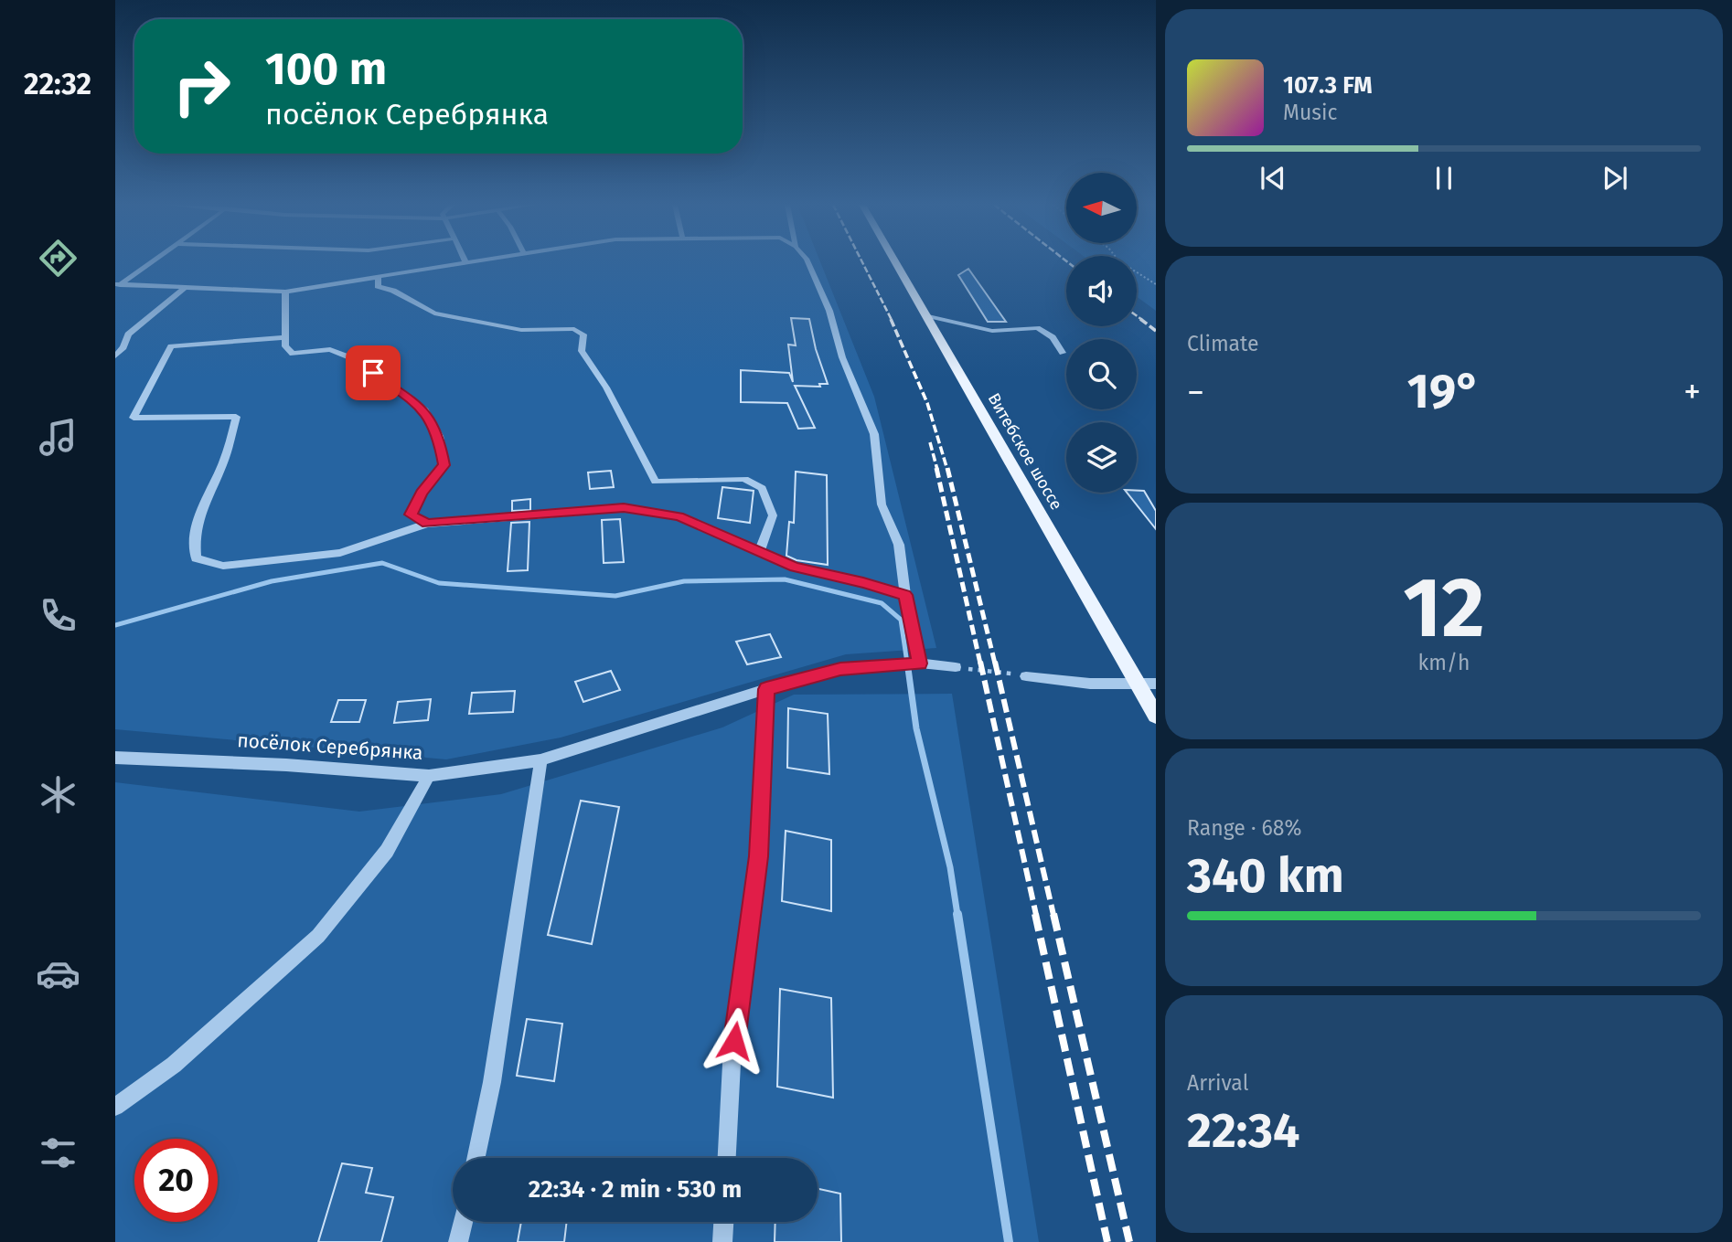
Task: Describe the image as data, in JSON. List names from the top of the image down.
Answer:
{
  "streets": {
    "main road": ["Витебское шоссе"],
    "street": ["посёлок Серебрянка"]
  },
  "north": "left",
  "page": {
    "tabs": "22:32",
    "turn": ["100 m", "посёлок Серебрянка"],
    "song": ["107.3 FM", "Music"],
    "tile": [
      "Climate",
      ["12", "km/h"],
      ["Range · 68%", "340 km"],
      ["Arrival", "22:34"]
    ],
    "heat": ["−", "19°", "+"],
    "limit": "20",
    "trip": "22:34 · 2 min · 530 m"
  }
}
